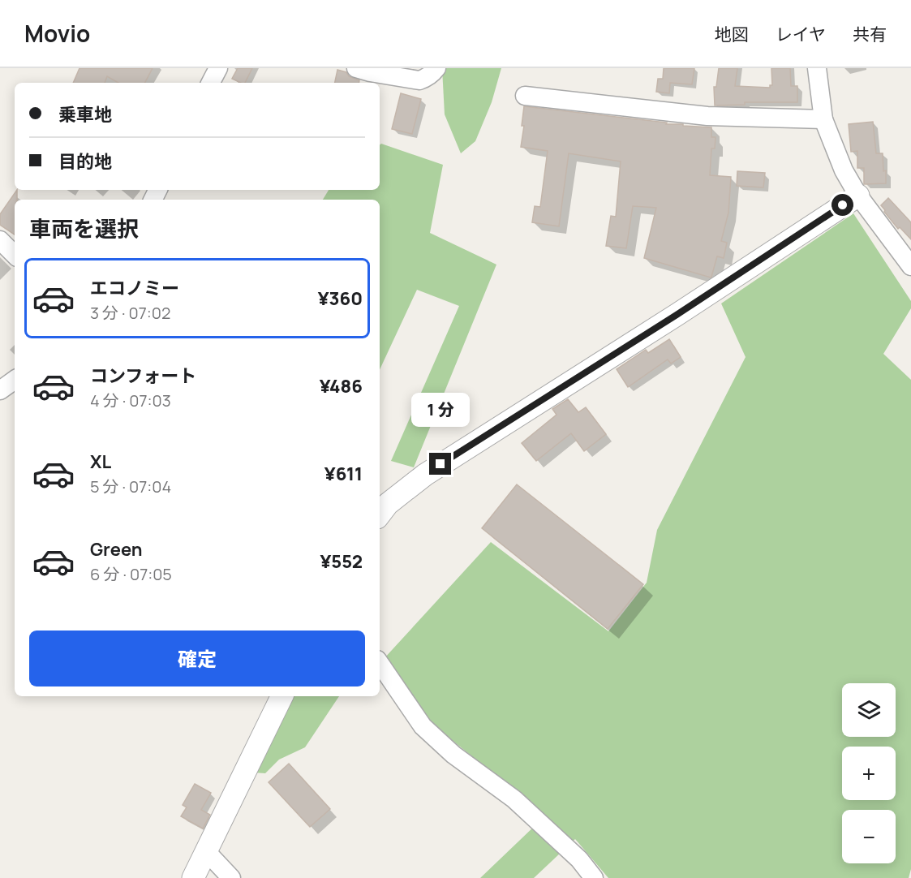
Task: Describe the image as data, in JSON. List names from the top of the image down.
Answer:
{
  "page": {
    "header": "Movio",
    "nav": ["地図", "レイヤ", "共有"],
    "banner": ["乗車地", "目的地"],
    "heading": "車両を選択",
    "list": [
      {
        "name": "エコノミー",
        "note": "3 分 · 07:02",
        "value": "¥360"
      },
      {
        "name": "コンフォート",
        "note": "4 分 · 07:03",
        "value": "¥486"
      },
      {
        "name": "XL",
        "note": "5 分 · 07:04",
        "value": "¥611"
      },
      {
        "name": "Green",
        "note": "6 分 · 07:05",
        "value": "¥552"
      }
    ],
    "bubble": "1 分",
    "buttons": "確定",
    "map_buttons": ["+", "−"]
  }
}
